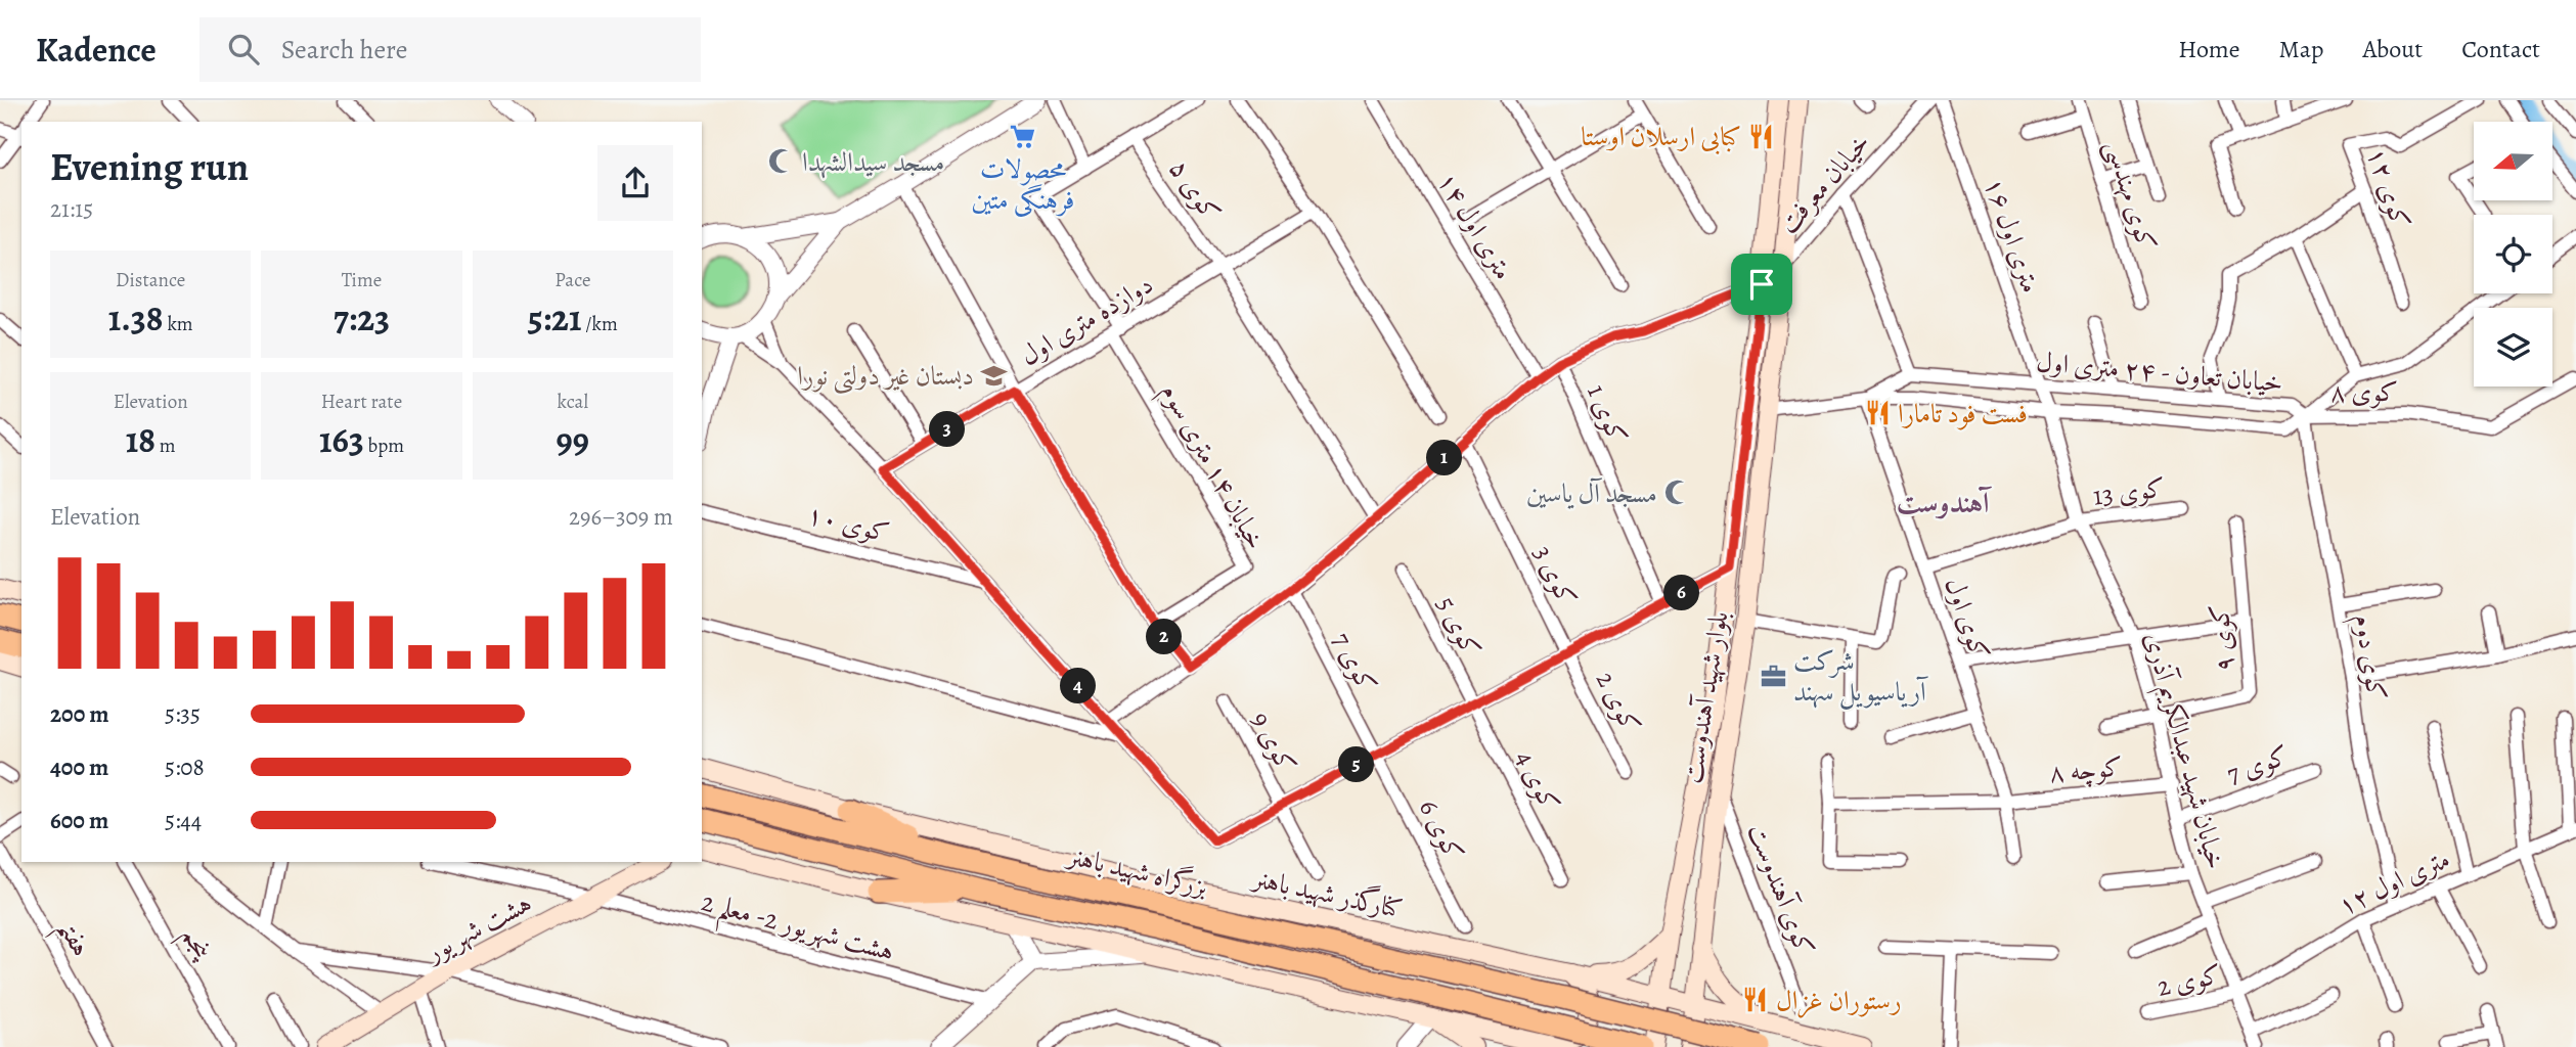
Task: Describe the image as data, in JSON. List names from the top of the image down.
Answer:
{
  "streets": {
    "highway": ["بزرگراه شهید باهنر"],
    "main road": ["بلوار شهید آهندوست", "کنارگذر شهید باهنر", "هشت شهریور"],
    "street": [
      "خیابان معرفت",
      "کوی ۱۲",
      "کوی ۵",
      "کوی مهندسی",
      "۱۴ متری اول",
      "۱۶ متری اول",
      "دوازده متری اول",
      "خیابان تعاون - ۲۴ متری اول",
      "کوی ۸",
      "کوی 1",
      "خیابان ۱۴ متری سوم",
      "کوی 13",
      "کوی ۱۰",
      "کوی 3",
      "کوی اول",
      "کوی 5",
      "کوی ۹",
      "کوی دوم",
      "کوی 7",
      "کوی 2",
      "کوی 9",
      "خیابان شهید عبدالکریم آذری",
      "کوچه ۸",
      "کوی 4",
      "کوی 6",
      "۱۲ متری اول",
      "کوی آهندوست",
      "هشت شهریور 2- معلم 2",
      "هفتم",
      "پنجم"
    ]
  },
  "crossings": [
    ["خیابان معرفت", "بلوار شهید آهندوست"],
    ["کوی ۵", "دوازده متری اول"],
    ["۱۶ متری اول", "خیابان تعاون - ۲۴ متری اول"],
    ["۱۶ متری اول", "خیابان شهید عبدالکریم آذری"],
    ["دوازده متری اول", "خیابان ۱۴ متری سوم"],
    ["خیابان تعاون - ۲۴ متری اول", "کوی ۸"],
    ["خیابان تعاون - ۲۴ متری اول", "کوی اول"],
    ["خیابان تعاون - ۲۴ متری اول", "کوی دوم"],
    ["خیابان تعاون - ۲۴ متری اول", "بلوار شهید آهندوست"],
    ["خیابان تعاون - ۲۴ متری اول", "خیابان شهید عبدالکریم آذری"],
    ["کوی ۸", "کوی دوم"],
    ["کوی 13", "کوی اول"],
    ["کوی 13", "خیابان شهید عبدالکریم آذری"],
    ["کوی 3", "کوی 2"],
    ["کوی اول", "کوچه ۸"],
    ["کوی 5", "کوی 4"],
    ["کوی ۹", "خیابان شهید عبدالکریم آذری"],
    ["کوی دوم", "۱۲ متری اول"],
    ["کوی 7", "خیابان شهید عبدالکریم آذری"],
    ["کوی 7", "کوی 6"],
    ["بلوار شهید آهندوست", "کوی آهندوست"],
    ["بلوار شهید آهندوست", "کنارگذر شهید باهنر"],
    ["کوی 2", "خیابان شهید عبدالکریم آذری"],
    ["کوی 2", "۱۲ متری اول"],
    ["خیابان شهید عبدالکریم آذری", "کوچه ۸"],
    ["خیابان شهید عبدالکریم آذری", "۱۲ متری اول"],
    ["هشت شهریور 2- معلم 2", "هشت شهریور"]
  ],
  "districts": ["آهندوست"],
  "places": {
    "supermarket": ["محصولات فرهنگی متین"],
    "restaurant": ["کبابی ارسلان اوستا", "فست فود تامارا", "رستوران غزال"],
    "mosque": ["مسجد سیدالشهدا", "مسجد آل یاسین"],
    "school or university": ["دبستان غیر دولتی نورا"],
    "office": ["شرکت آریاسیویل سهند"]
  },
  "north": "left",
  "page": {
    "header": "Kadence",
    "search": "Search here",
    "nav": [
      "Home",
      "Map",
      "About",
      "Contact"
    ],
    "heading": ["Evening run", "21:15"],
    "stats": [
      ["Distance", "1.38 km"],
      ["Time", "7:23"],
      ["Pace", "5:21 /km"],
      ["Elevation", "18 m"],
      ["Heart rate", "163 bpm"],
      ["kcal", "99"]
    ],
    "pins": [
      "3",
      "1",
      "6",
      "2",
      "4",
      "5"
    ],
    "chart": ["Elevation", "296–309 m"],
    "list": [
      {
        "name": "200 m",
        "note": "5:35"
      },
      {
        "name": "400 m",
        "note": "5:08"
      },
      {
        "name": "600 m",
        "note": "5:44"
      }
    ]
  }
}
